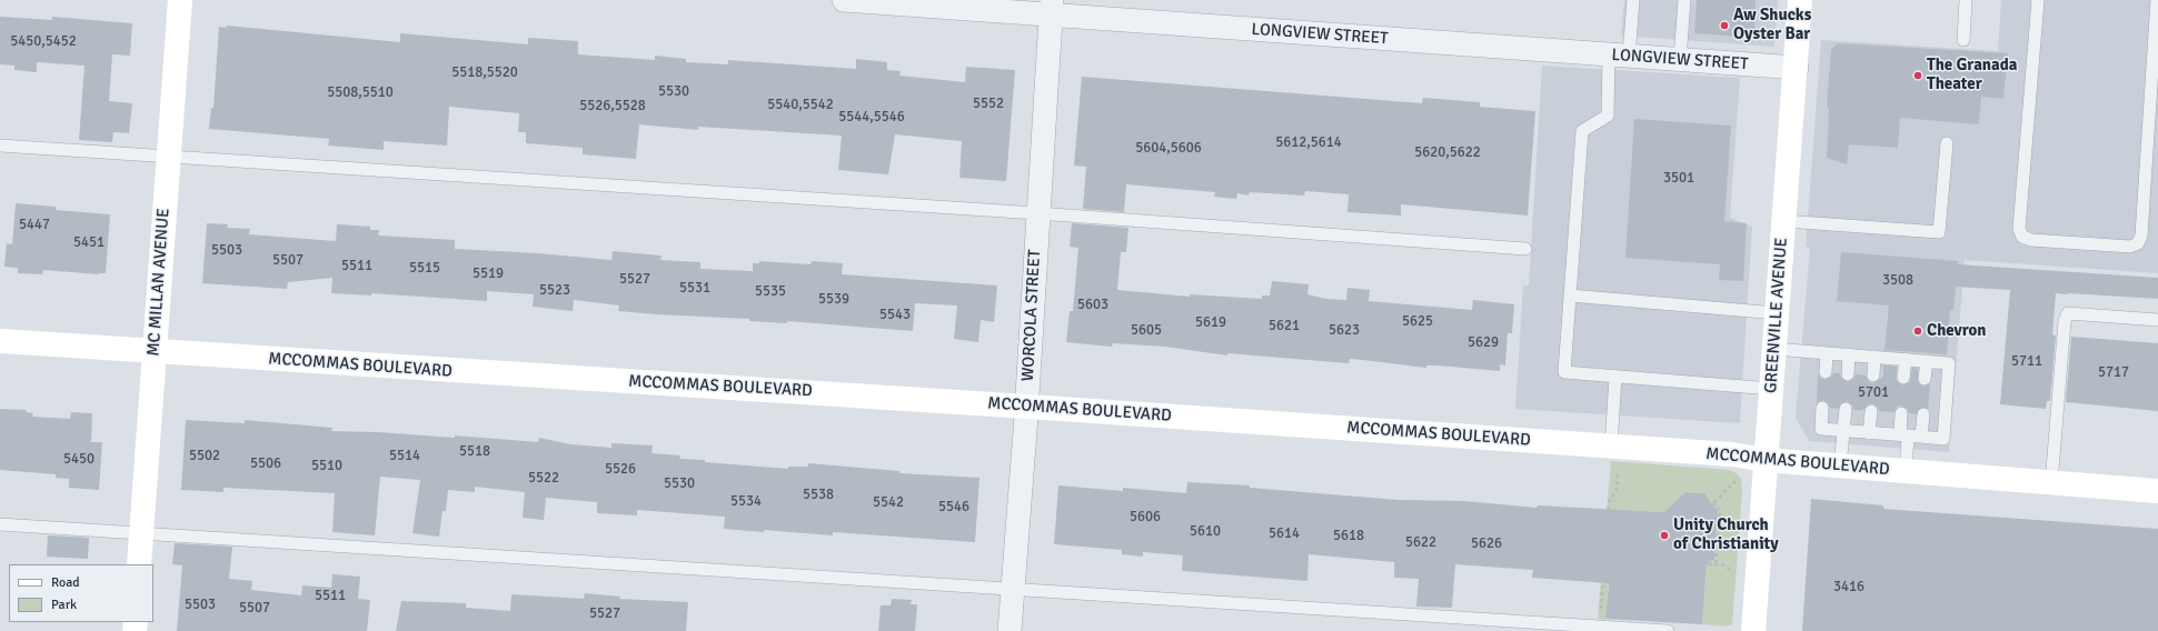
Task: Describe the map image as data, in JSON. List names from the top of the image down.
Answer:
{
  "streets": {
    "street": [
      "LONGVIEW STREET",
      "MC MILLAN AVENUE",
      "WORCOLA STREET",
      "GREENVILLE AVENUE",
      "MCCOMMAS BOULEVARD"
    ]
  },
  "crossings": [
    ["LONGVIEW STREET", "WORCOLA STREET"],
    ["LONGVIEW STREET", "GREENVILLE AVENUE"],
    ["MC MILLAN AVENUE", "MCCOMMAS BOULEVARD"],
    ["WORCOLA STREET", "MCCOMMAS BOULEVARD"],
    ["GREENVILLE AVENUE", "MCCOMMAS BOULEVARD"]
  ],
  "places": [
    "Aw Shucks Oyster Bar",
    "The Granada Theater",
    "Chevron",
    "Unity Church of Christianity"
  ],
  "house_numbers": [
    "5450,5452",
    "5518,5520",
    "5530",
    "5508,5510",
    "5552",
    "5540,5542",
    "5526,5528",
    "5544,5546",
    "5612,5614",
    "5604,5606",
    "5620,5622",
    "3501",
    "5447",
    "5451",
    "5503",
    "5507",
    "5511",
    "5515",
    "5519",
    "5527",
    "3508",
    "5531",
    "5523",
    "5535",
    "5539",
    "5603",
    "5543",
    "5625",
    "5619",
    "5621",
    "5605",
    "5623",
    "5629",
    "5711",
    "5717",
    "5701",
    "5518",
    "5502",
    "5514",
    "5450",
    "5506",
    "5510",
    "5526",
    "5522",
    "5530",
    "5538",
    "5534",
    "5542",
    "5546",
    "5606",
    "5610",
    "5614",
    "5618",
    "5622",
    "5626",
    "3416",
    "5511",
    "5503",
    "5507",
    "5527"
  ],
  "legend": ["Road", "Park"]
}
